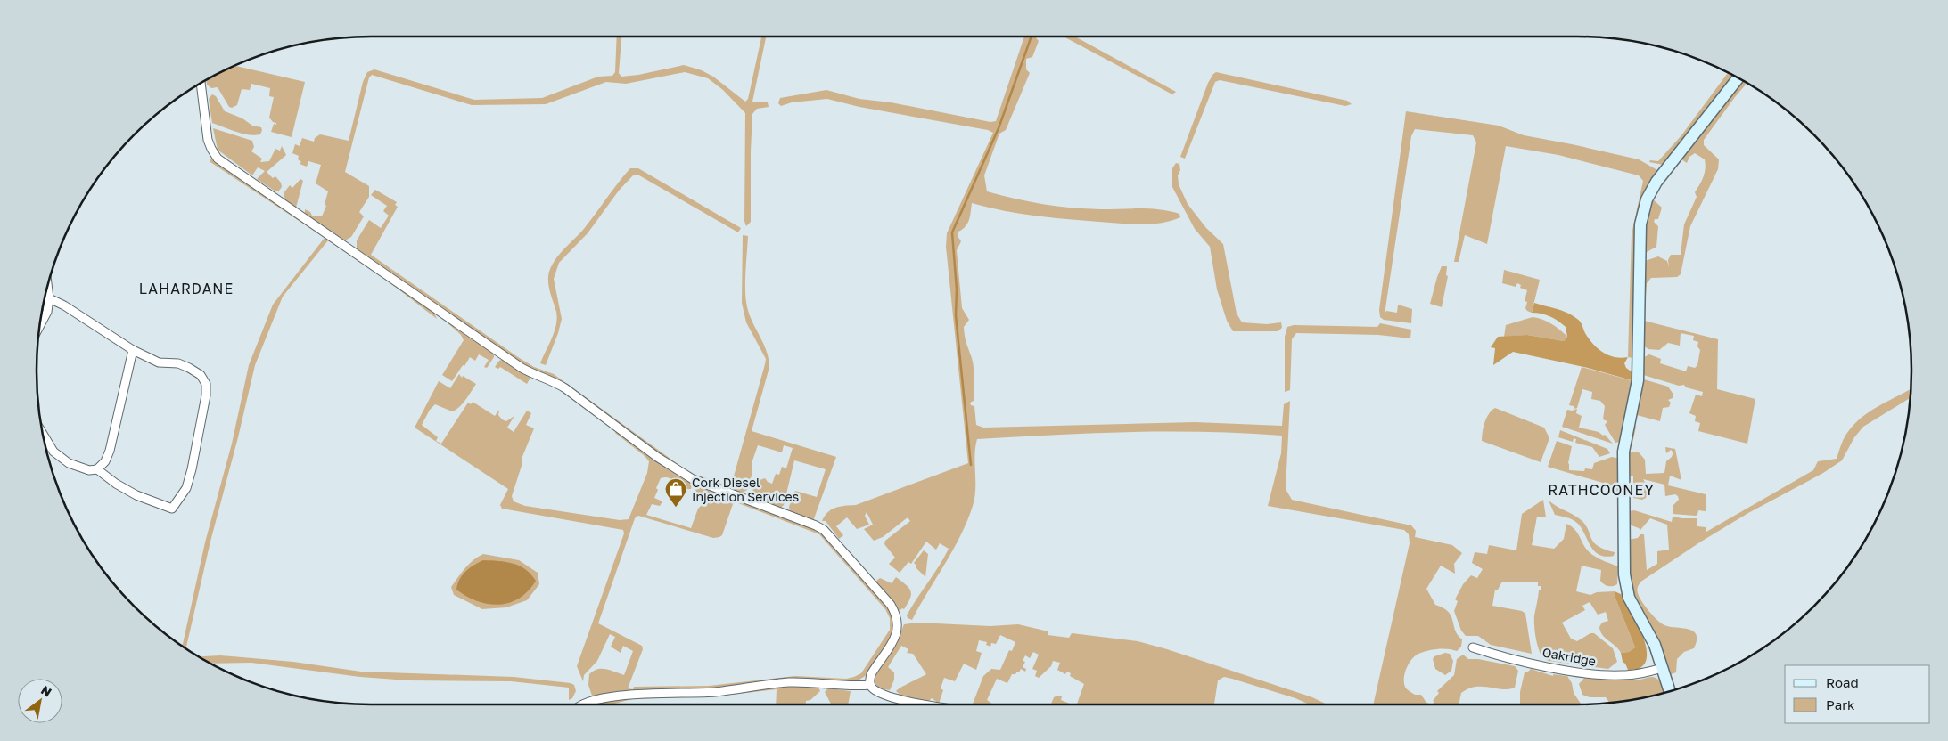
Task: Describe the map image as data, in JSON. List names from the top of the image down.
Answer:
{
  "streets": {
    "street": ["Oakridge"]
  },
  "districts": ["LAHARDANE", "RATHCOONEY"],
  "places": {
    "shop": ["Cork Diesel Injection Services"]
  },
  "legend": ["Road", "Park"],
  "north": "top right"
}
